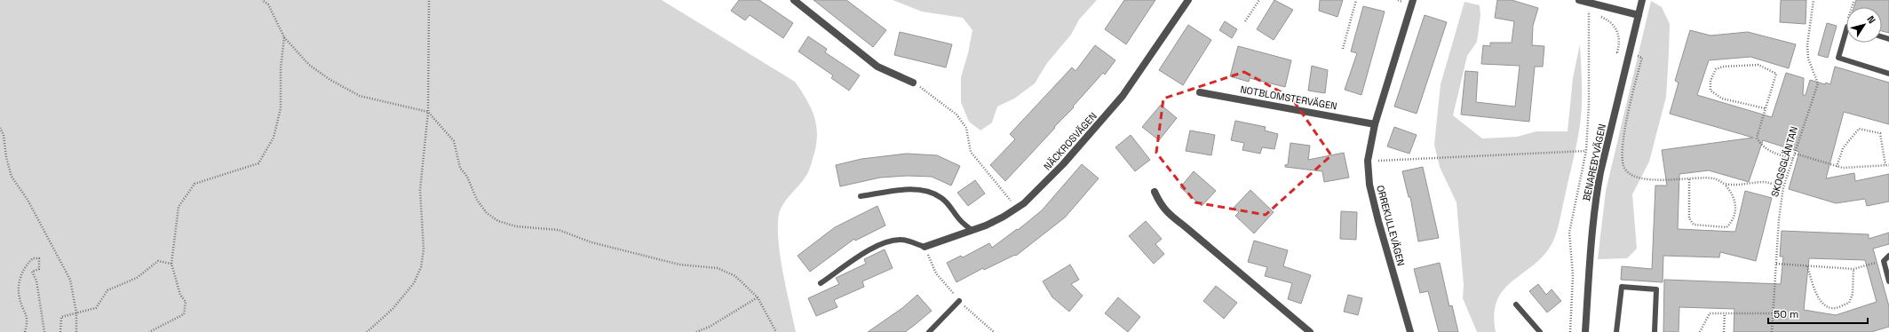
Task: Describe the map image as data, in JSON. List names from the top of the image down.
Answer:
{
  "streets": {
    "street": [
      "NOTBLOMSTERVÄGEN",
      "NÄCKROSVÄGEN",
      "BENAREBYVÄGEN",
      "ORREKULLEVÄGEN"
    ],
    "path": ["SKOGSGLÄNTAN"]
  },
  "crossings": [
    ["NOTBLOMSTERVÄGEN", "ORREKULLEVÄGEN"]
  ],
  "scale_bar": "50 m",
  "north": "top right"
}
